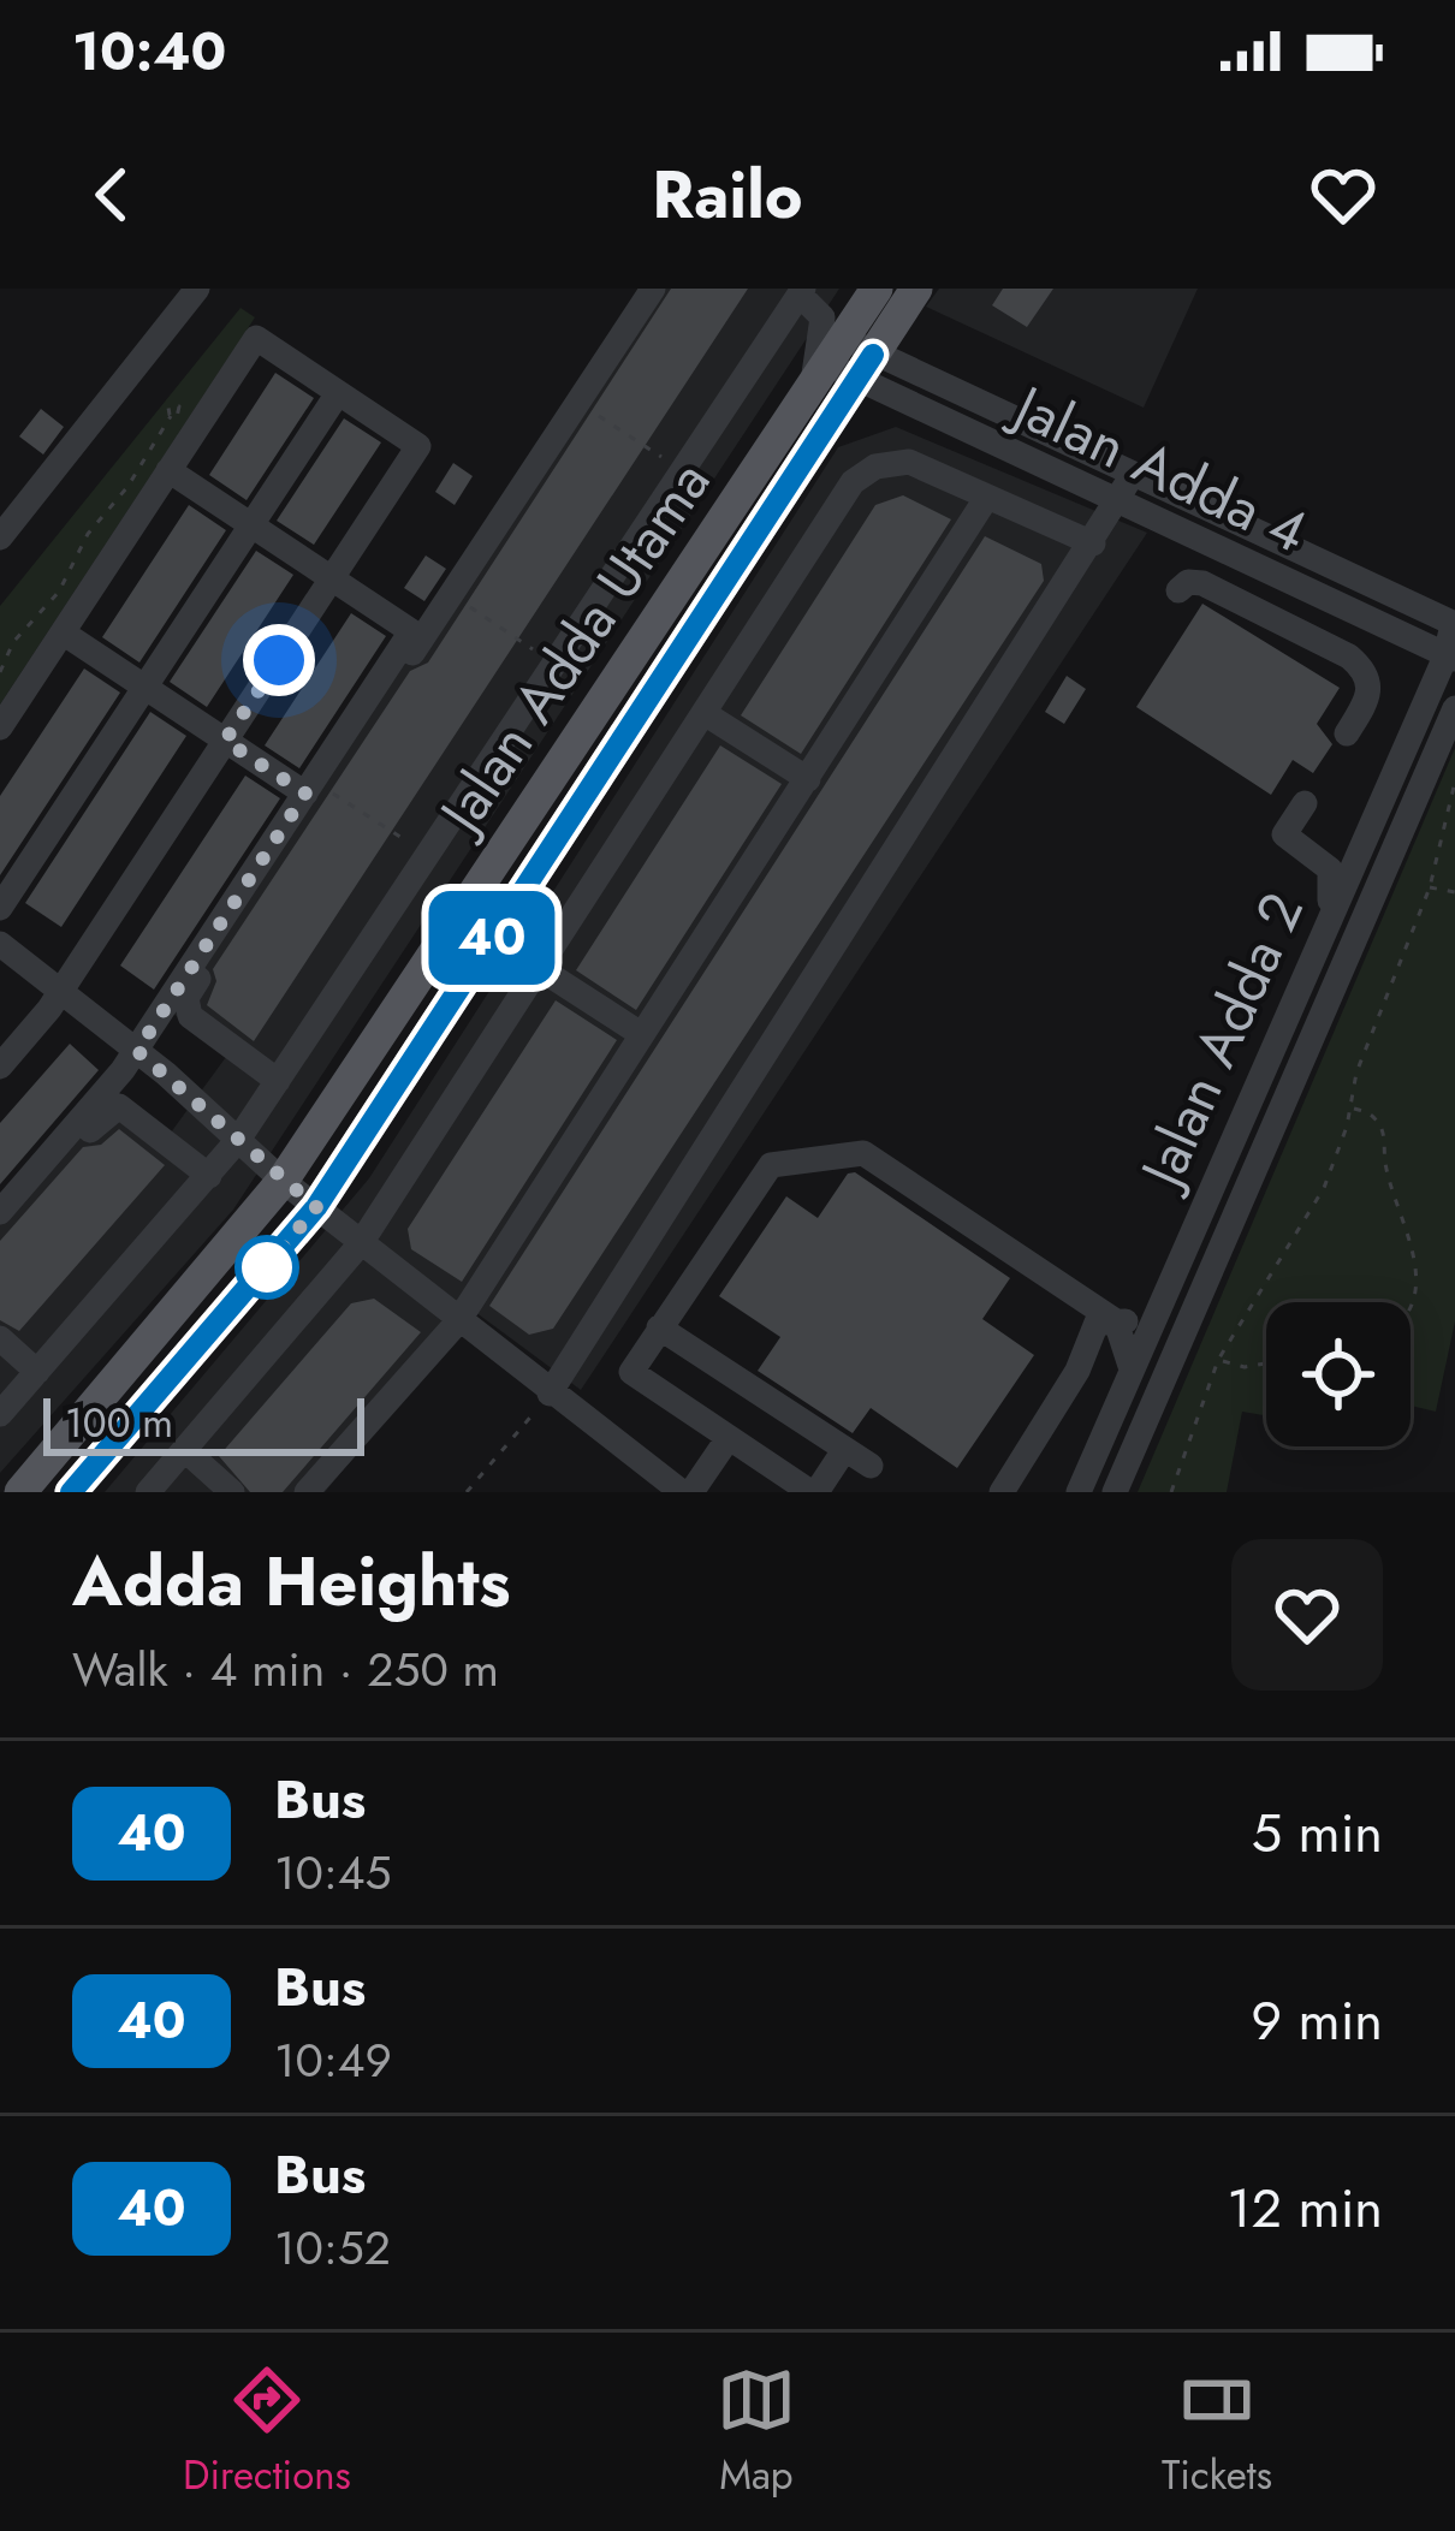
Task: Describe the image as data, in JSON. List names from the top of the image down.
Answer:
{
  "streets": {
    "main road": ["Jalan Adda Utama"],
    "street": ["Jalan Adda 4", "Jalan Adda 2"]
  },
  "crossings": [
    ["Jalan Adda 4", "Jalan Adda Utama"],
    ["Jalan Adda 4", "Jalan Adda 2"]
  ],
  "lines": ["bus line 40"],
  "scale_bar": "100 m",
  "page": {
    "status": "10:40",
    "header": "Railo",
    "on_map": "40",
    "scale": "100 m",
    "heading": ["Adda Heights", "Walk · 4 min · 250 m"],
    "list": [
      {
        "mark": "40",
        "name": "Bus",
        "note": "10:45",
        "value": "5 min"
      },
      {
        "mark": "40",
        "name": "Bus",
        "note": "10:49",
        "value": "9 min"
      },
      {
        "mark": "40",
        "name": "Bus",
        "note": "10:52",
        "value": "12 min"
      }
    ],
    "tabs": ["Directions", "Map", "Tickets"]
  }
}
